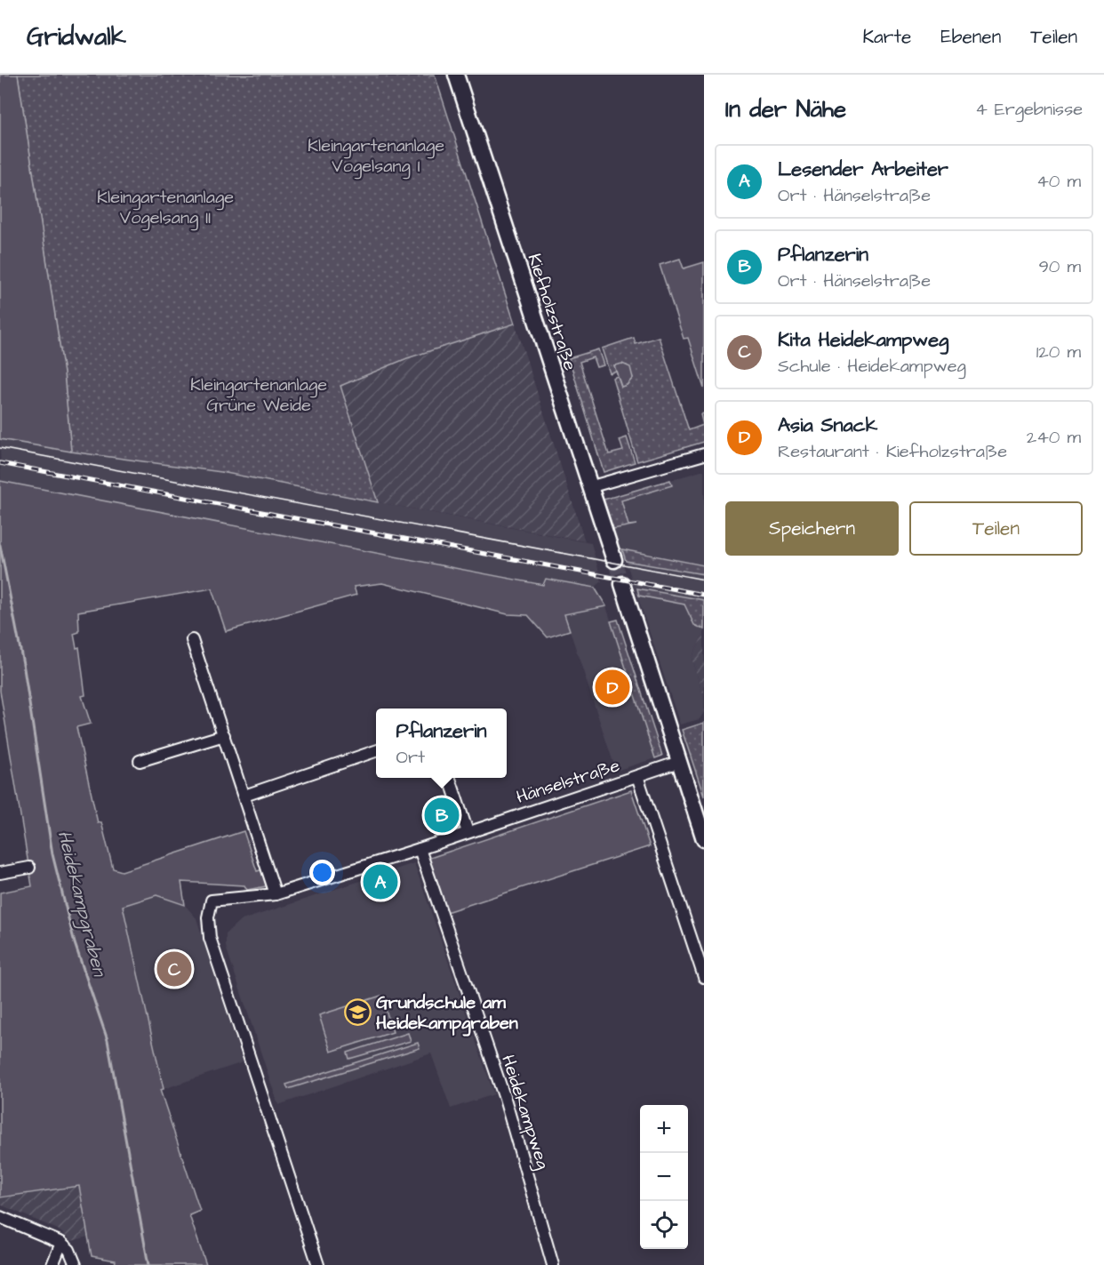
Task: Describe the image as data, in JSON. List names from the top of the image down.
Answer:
{
  "streets": {
    "street": ["Kiefholzstraße", "Hänselstraße", "Heidekampweg"]
  },
  "crossings": [
    ["Hänselstraße", "Heidekampweg"]
  ],
  "water": ["Heidekampgraben"],
  "parks": ["Kleingartenanlage Vogelsang I", "Kleingartenanlage Vogelsang II", "Kleingartenanlage Grüne Weide"],
  "places": {
    "school or university": ["Grundschule am Heidekampgraben"]
  },
  "page": {
    "header": "Gridwalk",
    "nav": ["Karte", "Ebenen", "Teilen"],
    "heading": ["In der Nähe", "4 Ergebnisse"],
    "list": [
      {
        "mark": "A",
        "name": "Lesender Arbeiter",
        "note": "Ort · Hänselstraße",
        "value": "40 m"
      },
      {
        "mark": "B",
        "name": "Pflanzerin",
        "note": "Ort · Hänselstraße",
        "value": "90 m"
      },
      {
        "mark": "C",
        "name": "Kita Heidekampweg",
        "note": "Schule · Heidekampweg",
        "value": "120 m"
      },
      {
        "mark": "D",
        "name": "Asia Snack",
        "note": "Restaurant · Kiefholzstraße",
        "value": "240 m"
      }
    ],
    "buttons": ["Speichern", "Teilen"],
    "pins": [
      "D",
      "B",
      "A",
      "C"
    ],
    "popup": ["Pflanzerin", "Ort"],
    "map_buttons": ["+", "−"]
  }
}
